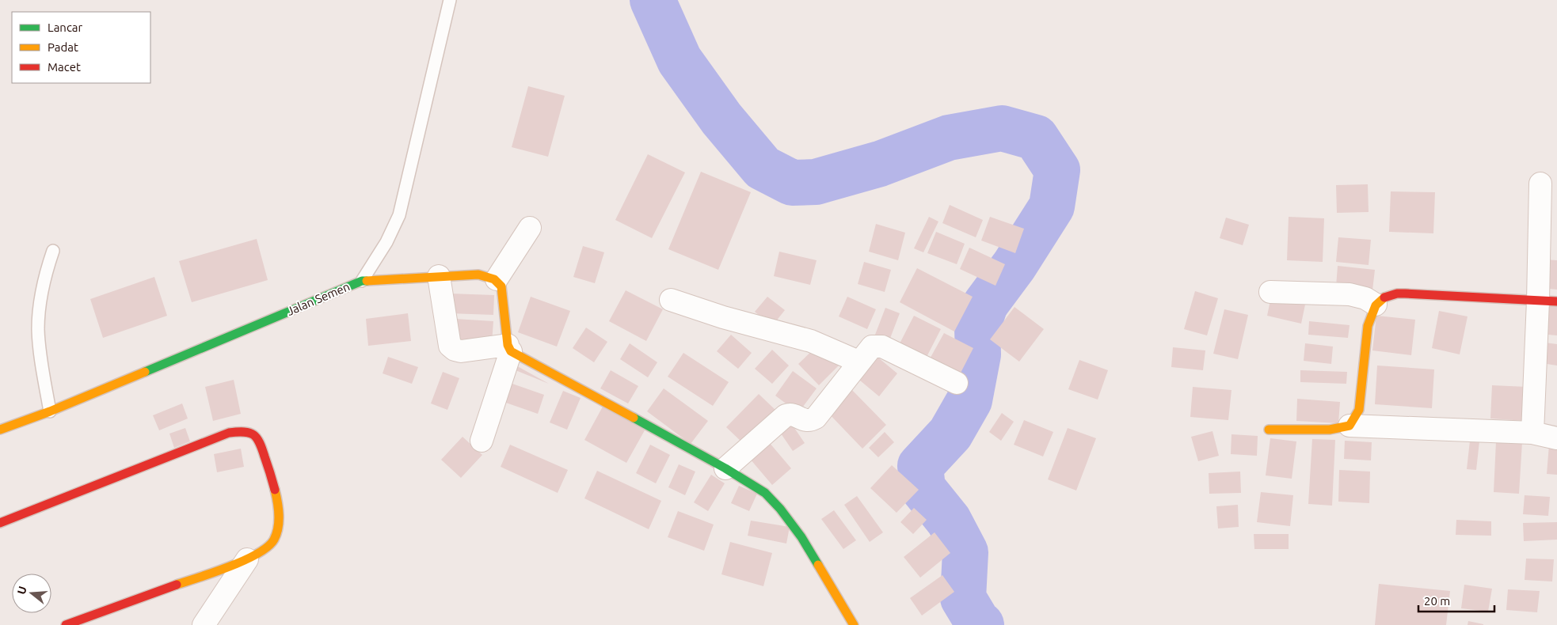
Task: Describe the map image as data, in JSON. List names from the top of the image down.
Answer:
{
  "streets": {
    "street": ["Jalan Semen"]
  },
  "legend": ["Lancar", "Padat", "Macet"],
  "scale_bar": "20 m",
  "north": "left"
}
